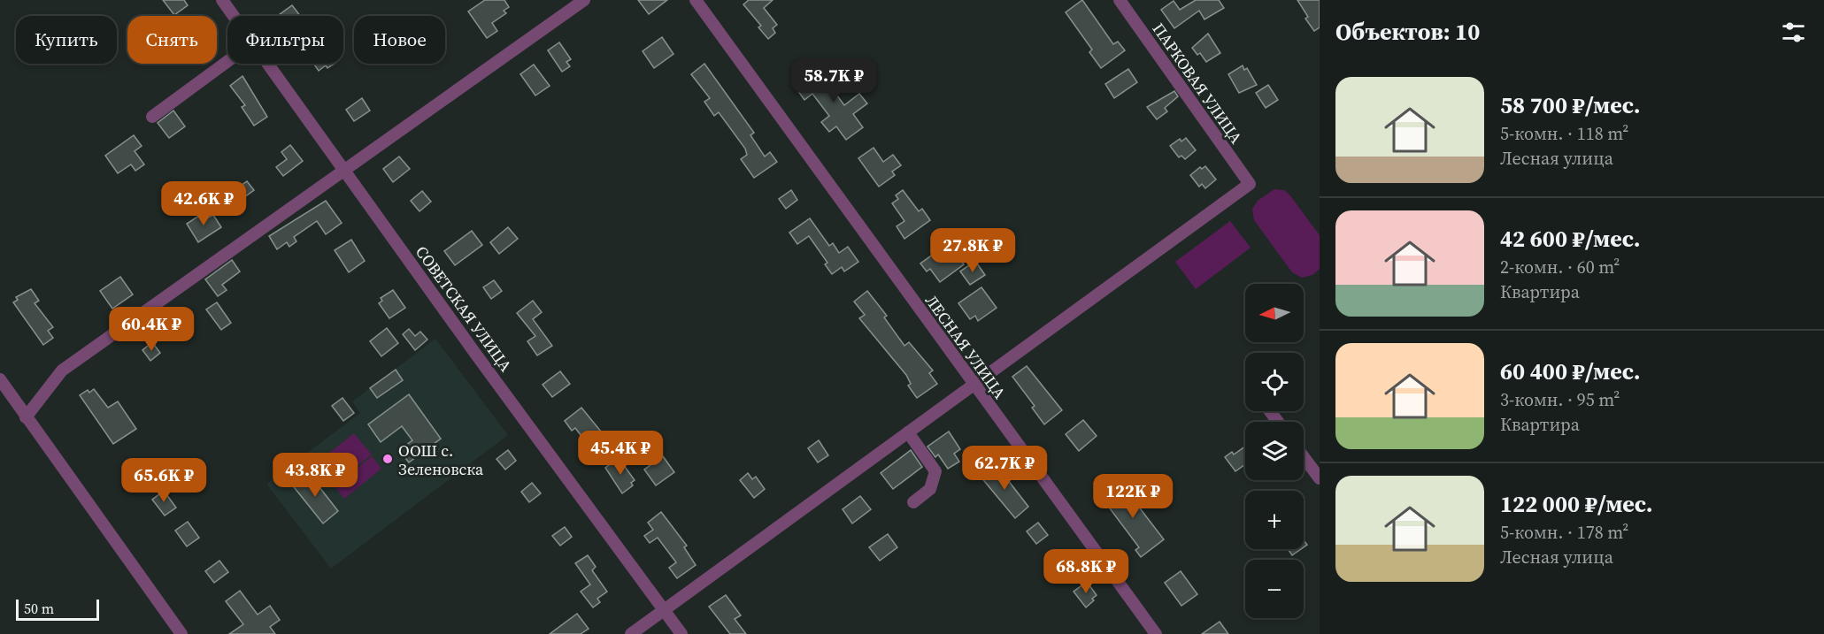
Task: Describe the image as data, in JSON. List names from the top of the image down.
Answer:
{
  "streets": {
    "street": ["ПАРКОВАЯ УЛИЦА", "СОВЕТСКАЯ УЛИЦА", "ЛЕСНАЯ УЛИЦА"]
  },
  "crossings": [
    ["ПАРКОВАЯ УЛИЦА", "ЛЕСНАЯ УЛИЦА"]
  ],
  "places": ["ООШ с. Зеленовска"],
  "scale_bar": "50 m",
  "north": "left",
  "page": {
    "heading": "Объектов: 10",
    "chip": [
      "Купить",
      "Снять",
      "Фильтры",
      "Новое"
    ],
    "price": [
      "58.7K ₽",
      "42.6K ₽",
      "27.8K ₽",
      "60.4K ₽",
      "45.4K ₽",
      "62.7K ₽",
      "43.8K ₽",
      "65.6K ₽",
      "122K ₽",
      "68.8K ₽"
    ],
    "list": [
      {
        "name": "58 700 ₽/мес.",
        "note": "5-комн. · 118 m² · Лесная улица"
      },
      {
        "name": "42 600 ₽/мес.",
        "note": "2-комн. · 60 m² · Квартира"
      },
      {
        "name": "60 400 ₽/мес.",
        "note": "3-комн. · 95 m² · Квартира"
      },
      {
        "name": "122 000 ₽/мес.",
        "note": "5-комн. · 178 m² · Лесная улица"
      }
    ],
    "map_buttons": ["+", "−"],
    "scale": "50 m"
  }
}
